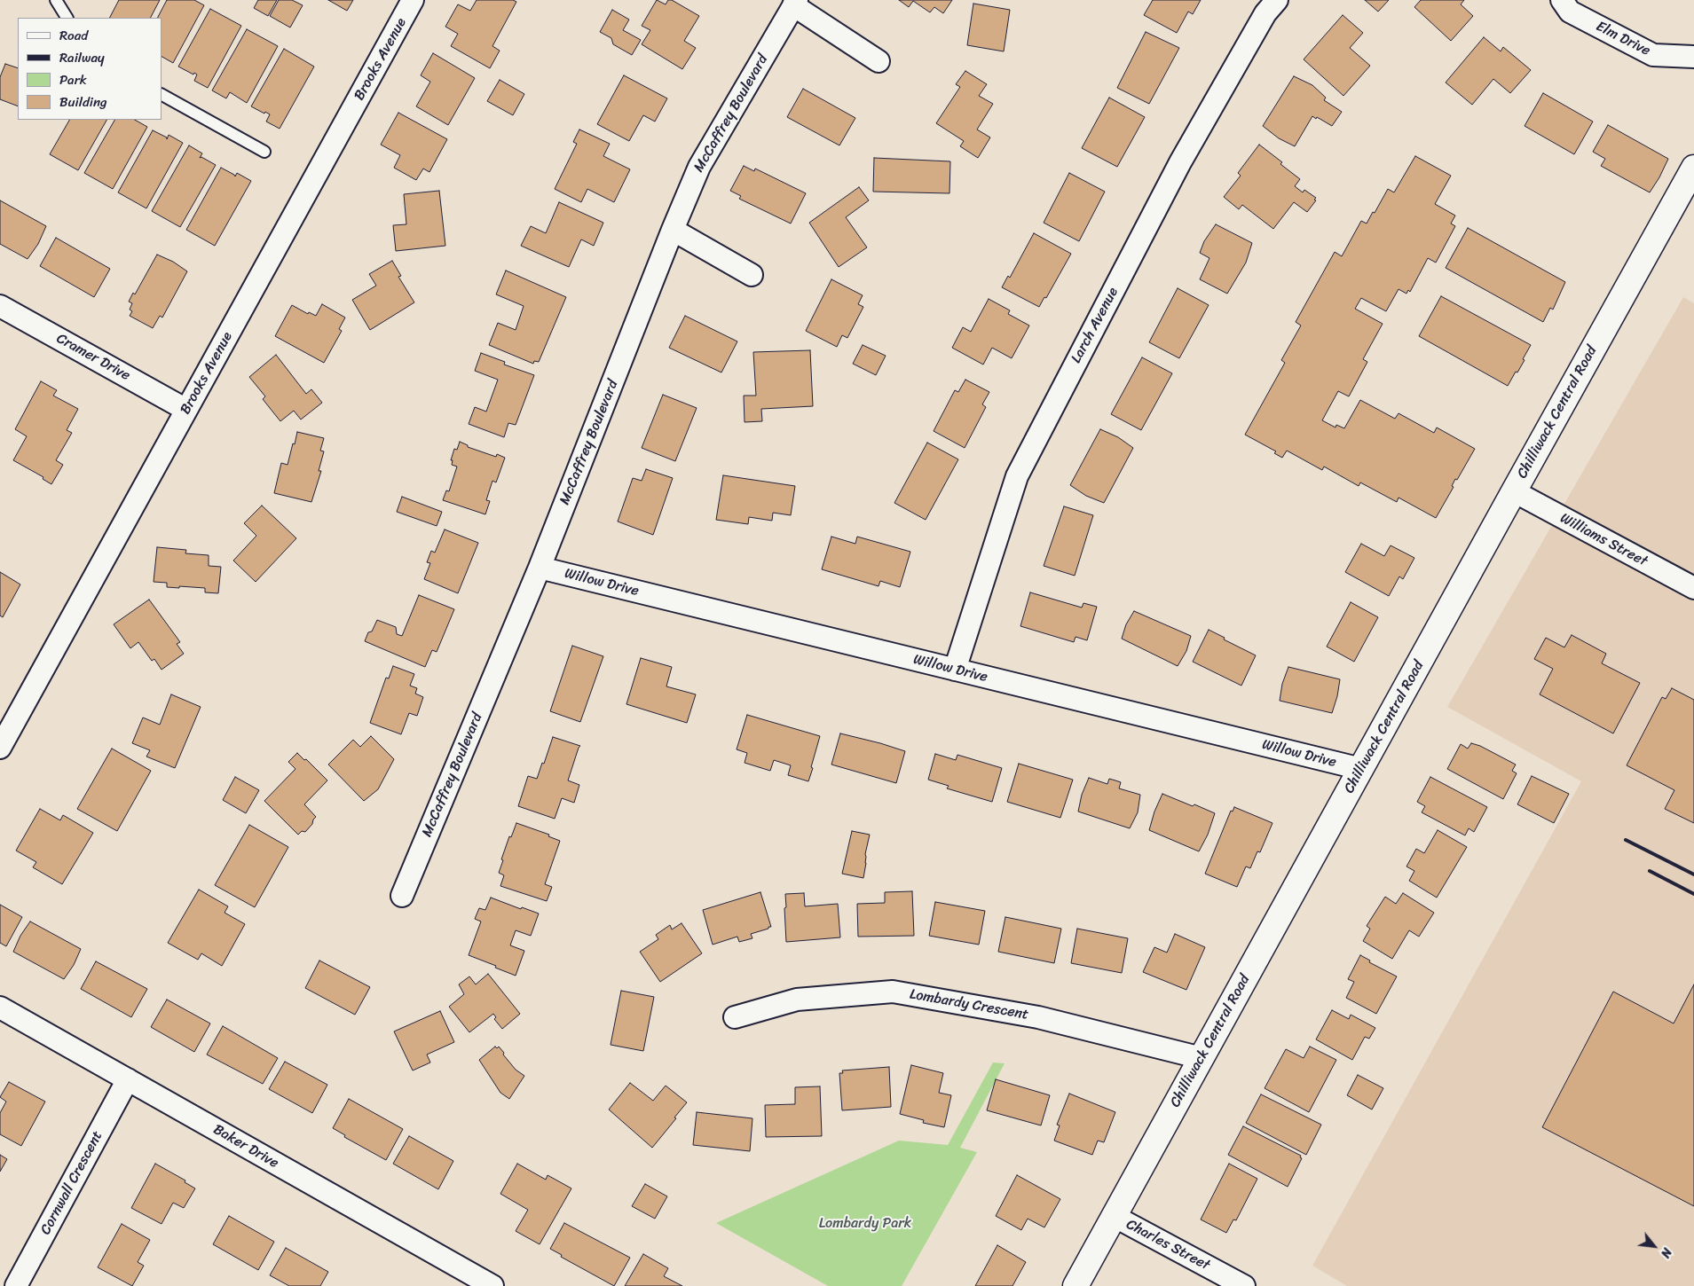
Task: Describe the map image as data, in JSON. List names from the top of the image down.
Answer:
{
  "streets": {
    "street": [
      "Elm Drive",
      "Brooks Avenue",
      "McCaffrey Boulevard",
      "Larch Avenue",
      "Cramer Drive",
      "Chilliwack Central Road",
      "Williams Street",
      "Willow Drive",
      "Lombardy Crescent",
      "Baker Drive",
      "Cornwall Crescent",
      "Charles Street"
    ]
  },
  "crossings": [
    ["Brooks Avenue", "Cramer Drive"],
    ["McCaffrey Boulevard", "Willow Drive"],
    ["Larch Avenue", "Willow Drive"],
    ["Chilliwack Central Road", "Williams Street"],
    ["Chilliwack Central Road", "Willow Drive"],
    ["Chilliwack Central Road", "Lombardy Crescent"],
    ["Chilliwack Central Road", "Charles Street"],
    ["Baker Drive", "Cornwall Crescent"]
  ],
  "parks": ["Lombardy Park"],
  "legend": [
    "Road",
    "Railway",
    "Park",
    "Building"
  ],
  "north": "bottom right"
}
